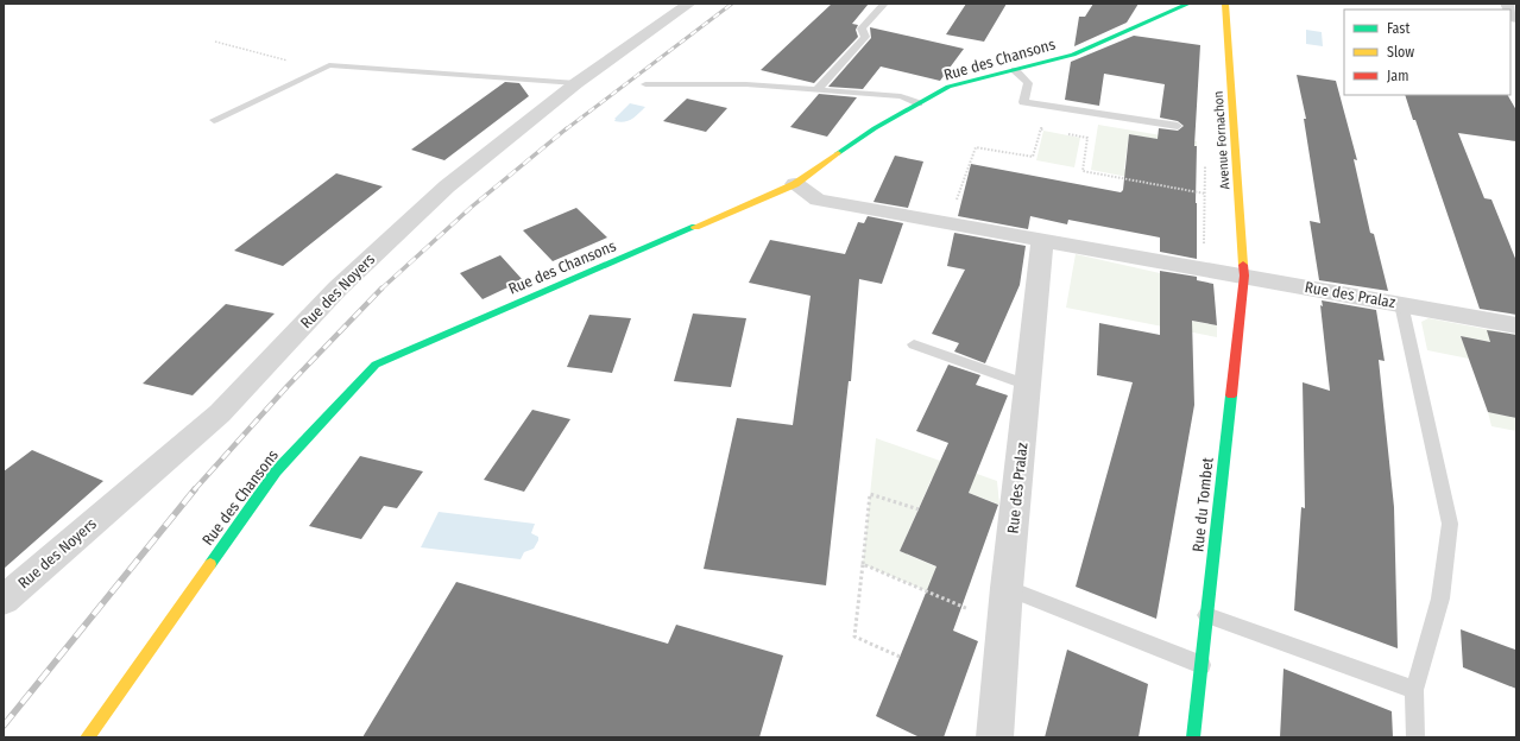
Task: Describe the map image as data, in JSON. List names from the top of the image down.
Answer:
{
  "streets": {
    "street": [
      "Rue des Chansons",
      "Avenue Fornachon",
      "Rue des Noyers",
      "Rue des Pralaz",
      "Rue du Tombet"
    ]
  },
  "crossings": [
    ["Rue des Chansons", "Rue des Pralaz"],
    ["Avenue Fornachon", "Rue des Pralaz"],
    ["Avenue Fornachon", "Rue du Tombet"],
    ["Rue des Pralaz", "Rue du Tombet"]
  ],
  "legend": ["Fast", "Slow", "Jam"]
}
